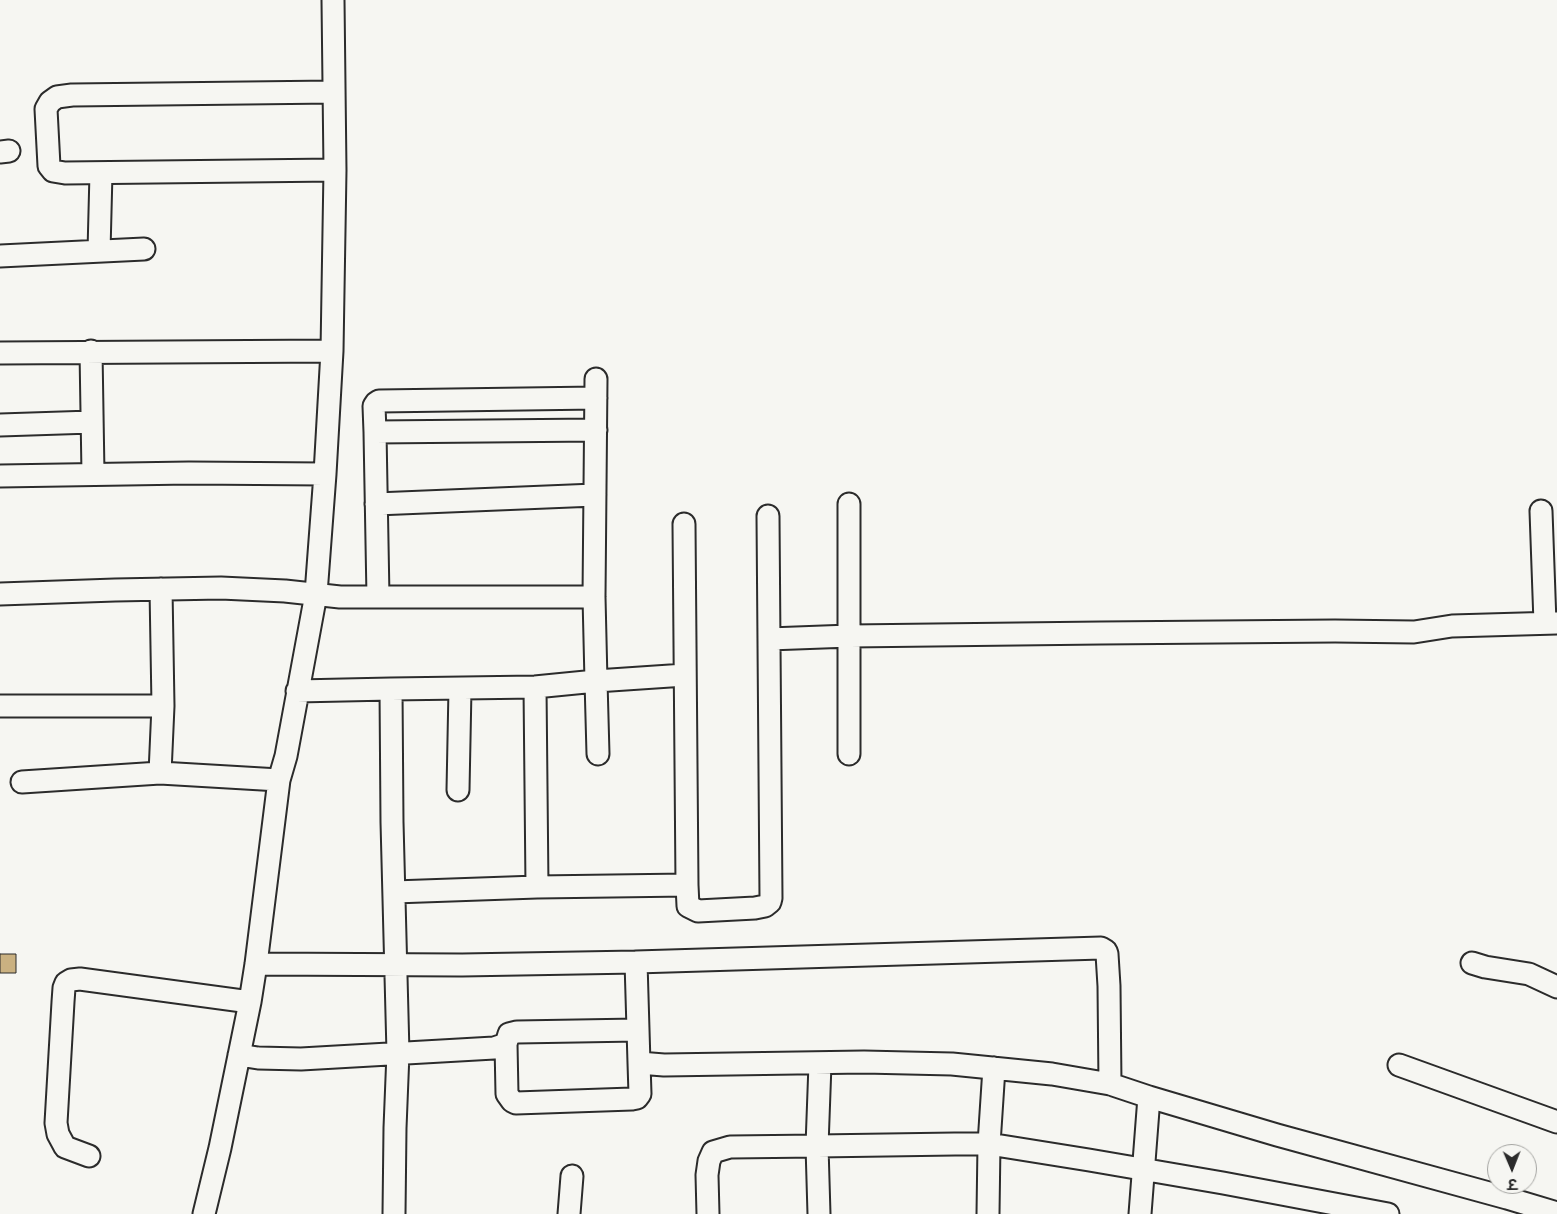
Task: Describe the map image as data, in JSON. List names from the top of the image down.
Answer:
{
  "north": "bottom"
}
